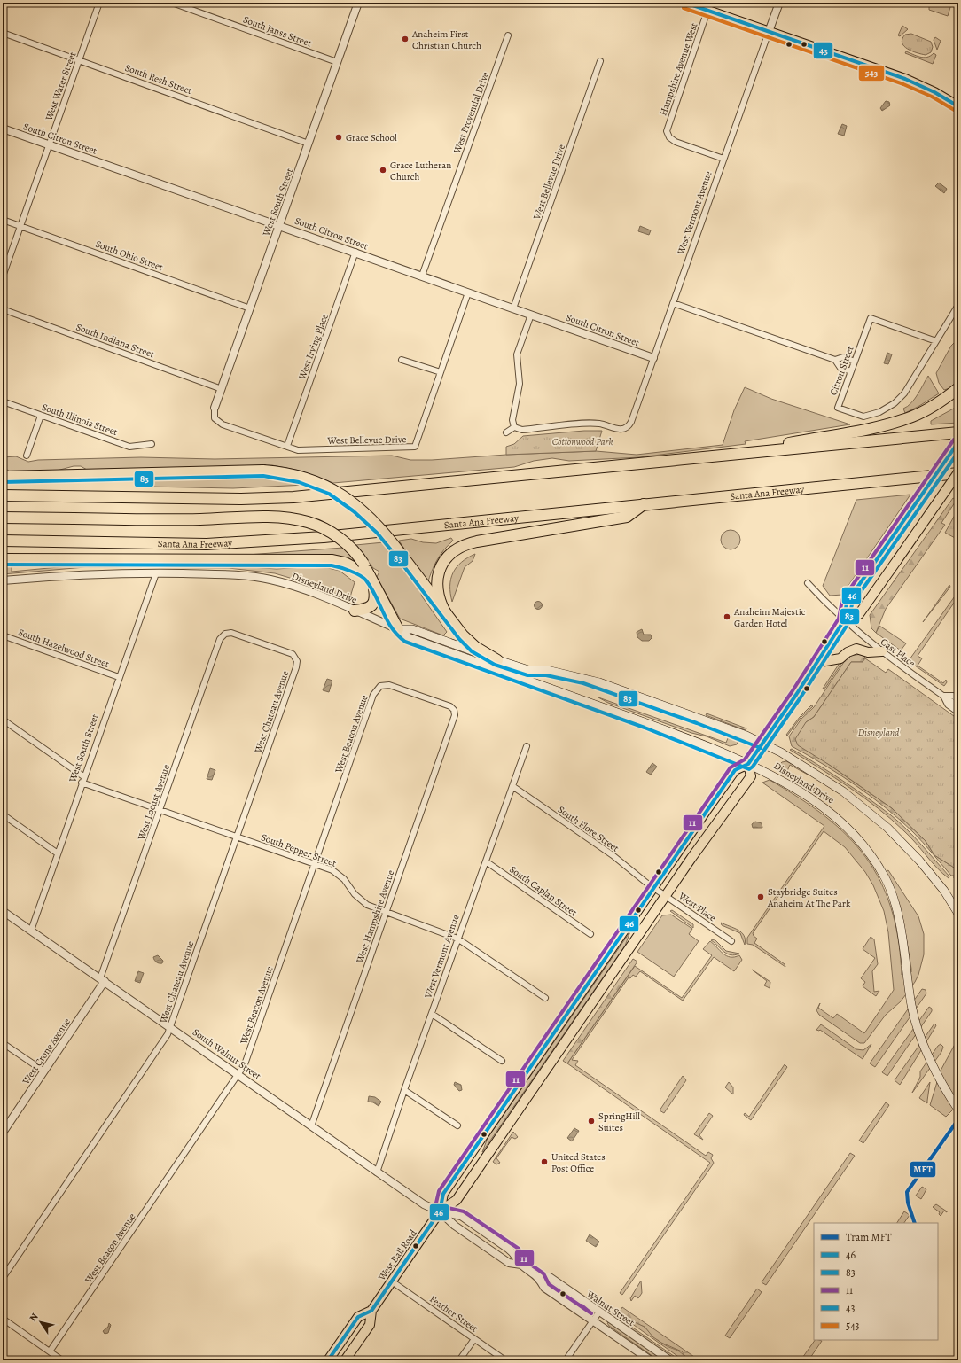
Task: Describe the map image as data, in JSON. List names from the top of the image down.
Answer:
{
  "streets": {
    "highway": ["Santa Ana Freeway"],
    "main road": ["Disneyland Drive", "West Ball Road"],
    "street": [
      "South Janss Street",
      "Hampshire Avenue West",
      "South Resh Street",
      "West Water Street",
      "West Provential Drive",
      "South Citron Street",
      "West Bellevue Drive",
      "West South Street",
      "West Vermont Avenue",
      "South Ohio Street",
      "South Indiana Street",
      "West Irving Place",
      "Citron Street",
      "South Illinois Street",
      "South Hazelwood Street",
      "Cast Place",
      "West Chateau Avenue",
      "West Beacon Avenue",
      "West Locust Avenue",
      "South Flore Street",
      "South Pepper Street",
      "South Caplan Street",
      "West Place",
      "West Hampshire Avenue",
      "West Crone Avenue",
      "South Walnut Street",
      "Walnut Street",
      "Feather Street"
    ]
  },
  "crossings": [
    ["South Janss Street", "West South Street"],
    ["Hampshire Avenue West", "West Vermont Avenue"],
    ["South Resh Street", "West Water Street"],
    ["South Resh Street", "West South Street"],
    ["West Water Street", "South Citron Street"],
    ["West Water Street", "South Ohio Street"],
    ["West Provential Drive", "South Citron Street"],
    ["South Citron Street", "West Bellevue Drive"],
    ["South Citron Street", "West South Street"],
    ["South Citron Street", "West Vermont Avenue"],
    ["South Citron Street", "West Irving Place"],
    ["West Bellevue Drive", "West South Street"],
    ["West Bellevue Drive", "West Irving Place"],
    ["West South Street", "South Ohio Street"],
    ["West South Street", "South Indiana Street"],
    ["West South Street", "Disneyland Drive"],
    ["West South Street", "South Hazelwood Street"],
    ["West South Street", "South Pepper Street"],
    ["West South Street", "South Walnut Street"],
    ["West Vermont Avenue", "South Flore Street"],
    ["West Vermont Avenue", "South Pepper Street"],
    ["West Vermont Avenue", "South Caplan Street"],
    ["West Vermont Avenue", "South Walnut Street"],
    ["Disneyland Drive", "West Ball Road"],
    ["West Chateau Avenue", "West Locust Avenue"],
    ["West Chateau Avenue", "South Pepper Street"],
    ["West Chateau Avenue", "South Walnut Street"],
    ["West Beacon Avenue", "South Pepper Street"],
    ["West Beacon Avenue", "West Hampshire Avenue"],
    ["West Beacon Avenue", "South Walnut Street"],
    ["West Locust Avenue", "South Pepper Street"],
    ["West Locust Avenue", "West Crone Avenue"],
    ["West Locust Avenue", "South Walnut Street"],
    ["South Flore Street", "West Place"],
    ["South Flore Street", "West Ball Road"],
    ["South Pepper Street", "West Hampshire Avenue"],
    ["West Place", "West Ball Road"],
    ["West Hampshire Avenue", "South Walnut Street"],
    ["West Crone Avenue", "South Walnut Street"],
    ["South Walnut Street", "West Ball Road"],
    ["South Walnut Street", "Walnut Street"],
    ["West Ball Road", "Walnut Street"],
    ["West Ball Road", "Feather Street"]
  ],
  "parks": ["Cottonwood Park", "Disneyland"],
  "places": [
    "Anaheim First Christian Church",
    "Grace School",
    "Grace Lutheran Church",
    "Anaheim Majestic Garden Hotel",
    "Staybridge Suites Anaheim At The Park",
    "SpringHill Suites",
    "United States Post Office"
  ],
  "lines": [
    "transit line 43",
    "transit line 543",
    "transit line 11",
    "transit line 46",
    "transit line 83",
    "tram line MFT"
  ],
  "legend": [
    "Tram MFT",
    "46",
    "83",
    "11",
    "43",
    "543"
  ],
  "north": "top left"
}
